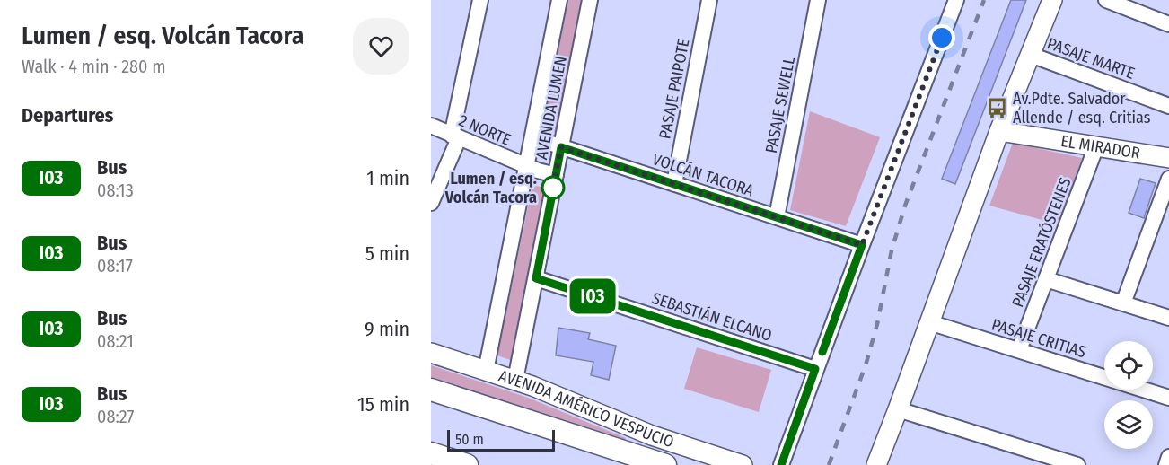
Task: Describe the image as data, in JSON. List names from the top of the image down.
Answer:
{
  "streets": {
    "main road": ["EL MIRADOR", "AVENIDA AMÉRICO VESPUCIO"],
    "street": [
      "PASAJE MARTE",
      "PASAJE PAIPOTE",
      "PASAJE SEWELL",
      "AVENIDA LUMEN",
      "2 NORTE",
      "VOLCÁN TACORA",
      "PASAJE ERATÓSTENES",
      "SEBASTIÁN ELCANO",
      "PASAJE CRITIAS"
    ]
  },
  "crossings": [
    ["PASAJE PAIPOTE", "VOLCÁN TACORA"],
    ["PASAJE SEWELL", "VOLCÁN TACORA"],
    ["AVENIDA LUMEN", "2 NORTE"],
    ["AVENIDA LUMEN", "VOLCÁN TACORA"],
    ["AVENIDA LUMEN", "SEBASTIÁN ELCANO"],
    ["AVENIDA LUMEN", "AVENIDA AMÉRICO VESPUCIO"],
    ["EL MIRADOR", "PASAJE ERATÓSTENES"],
    ["PASAJE ERATÓSTENES", "PASAJE CRITIAS"]
  ],
  "places": {
    "bus stop": ["Av.Pdte. Salvador Allende / esq. Critias"],
    "other": ["Lumen / esq. Volcán Tacora"]
  },
  "lines": ["bus line I03"],
  "scale_bar": "50 m",
  "page": {
    "heading": [
      ["Lumen / esq. Volcán Tacora", "Walk · 4 min · 280 m"],
      "Departures"
    ],
    "on_map": "I03",
    "list": [
      {
        "mark": "I03",
        "name": "Bus",
        "note": "08:13",
        "value": "1 min"
      },
      {
        "mark": "I03",
        "name": "Bus",
        "note": "08:17",
        "value": "5 min"
      },
      {
        "mark": "I03",
        "name": "Bus",
        "note": "08:21",
        "value": "9 min"
      },
      {
        "mark": "I03",
        "name": "Bus",
        "note": "08:27",
        "value": "15 min"
      }
    ],
    "scale": "50 m"
  }
}
